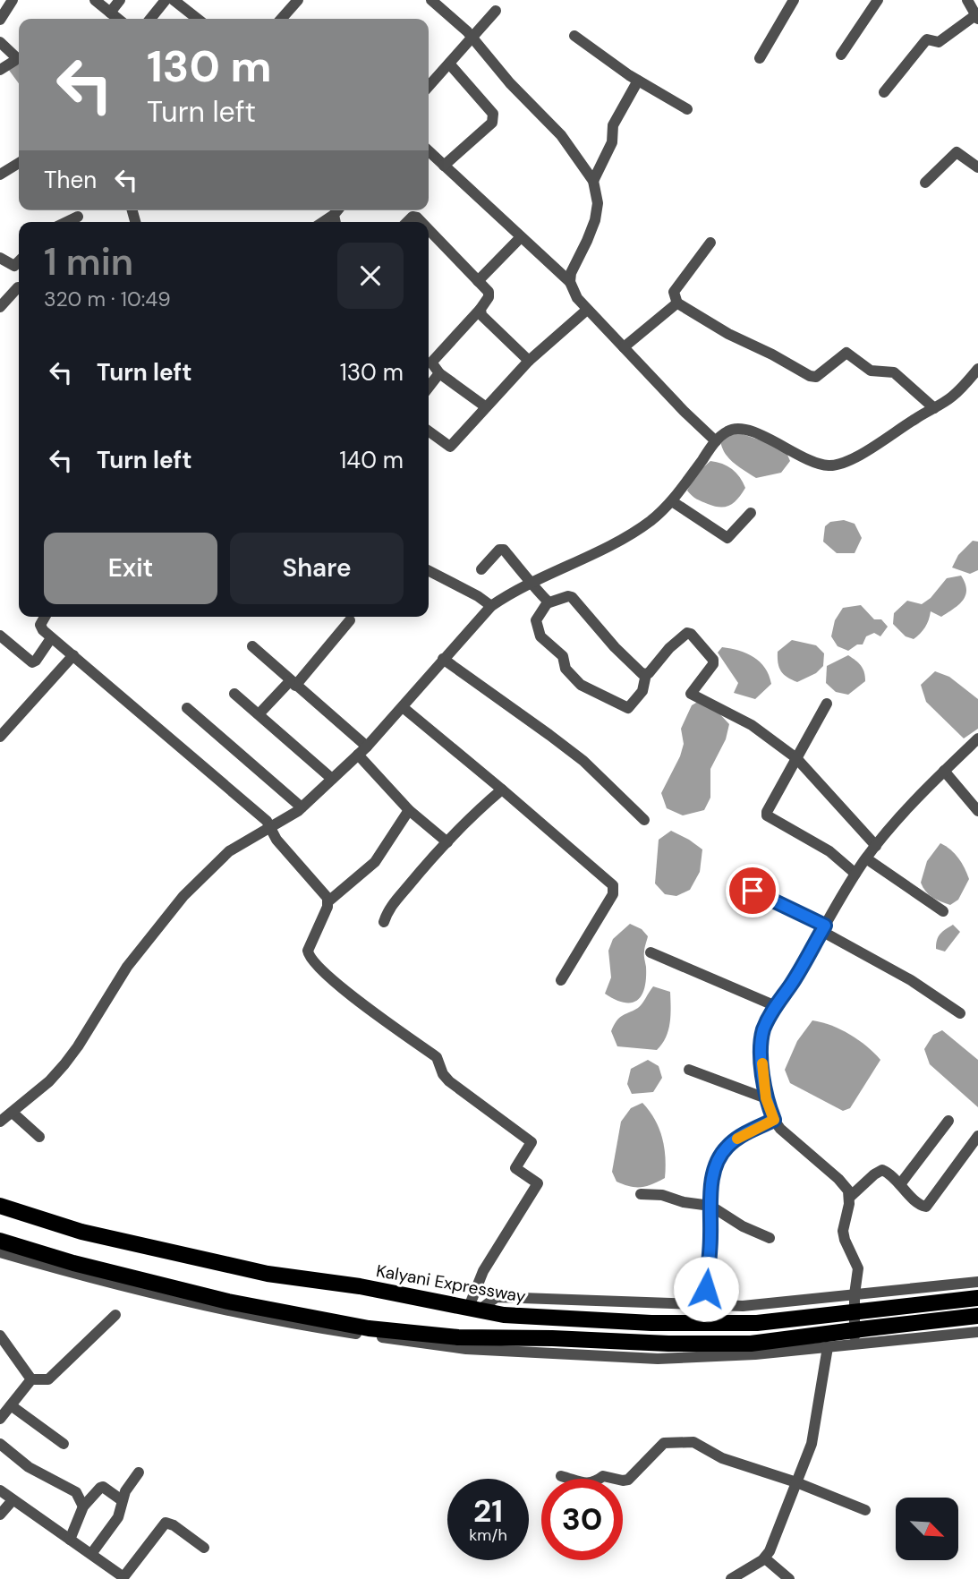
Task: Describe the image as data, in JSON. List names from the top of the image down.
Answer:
{
  "streets": {
    "highway": ["Kalyani Expressway"]
  },
  "north": "bottom right",
  "page": {
    "turn": ["130 m", "Turn left"],
    "then": "Then",
    "heading": ["1 min", "320 m · 10:49"],
    "list": [
      {
        "name": "Turn left",
        "value": "130 m"
      },
      {
        "name": "Turn left",
        "value": "140 m"
      }
    ],
    "buttons": ["Exit", "Share"],
    "speed": "21 km/h",
    "limit": "30"
  }
}
